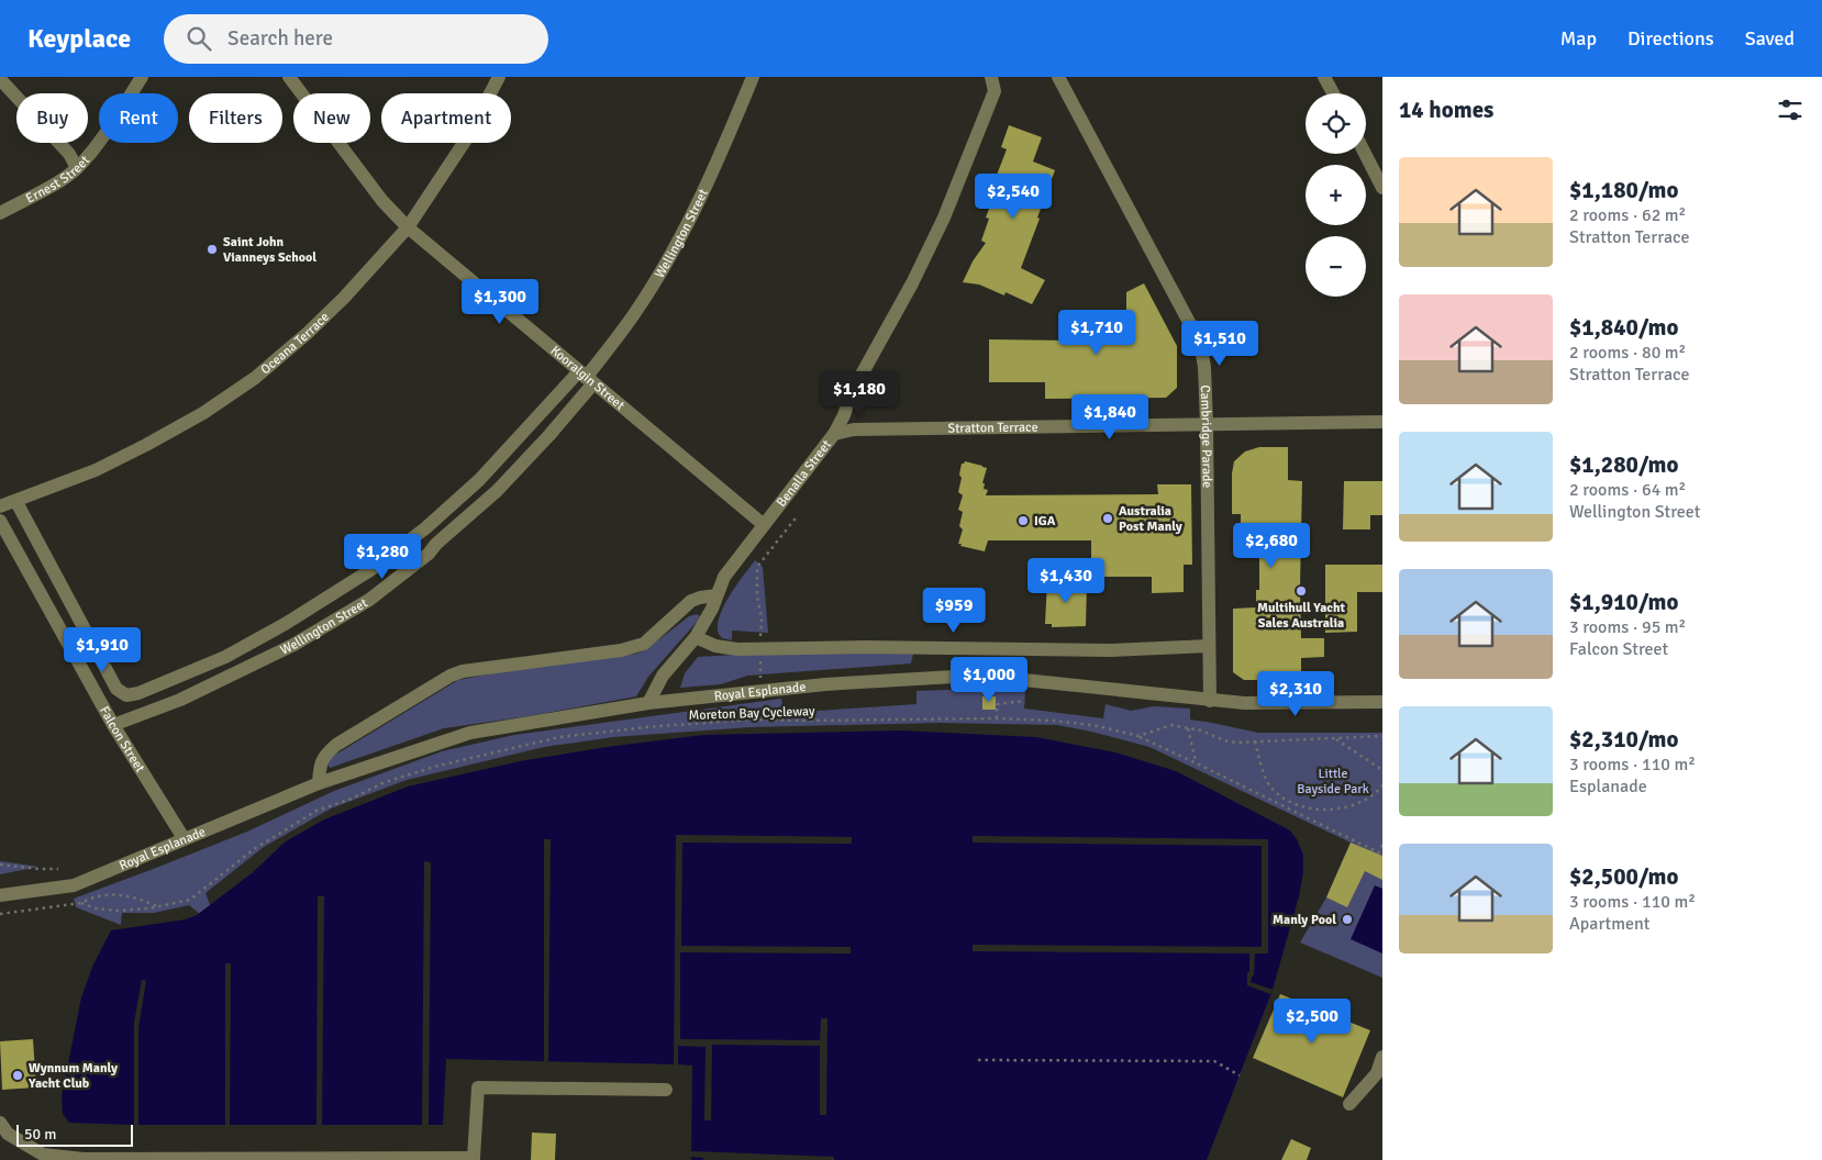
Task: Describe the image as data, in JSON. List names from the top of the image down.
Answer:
{
  "streets": {
    "street": [
      "Ernest Street",
      "Wellington Street",
      "Oceana Terrace",
      "Kooralgin Street",
      "Stratton Terrace",
      "Cambridge Parade",
      "Benalla Street",
      "Royal Esplanade",
      "Falcon Street"
    ],
    "path": ["Moreton Bay Cycleway"]
  },
  "crossings": [
    ["Wellington Street", "Kooralgin Street"],
    ["Wellington Street", "Falcon Street"],
    ["Oceana Terrace", "Kooralgin Street"],
    ["Oceana Terrace", "Falcon Street"],
    ["Kooralgin Street", "Benalla Street"],
    ["Stratton Terrace", "Cambridge Parade"],
    ["Stratton Terrace", "Benalla Street"],
    ["Cambridge Parade", "Royal Esplanade"],
    ["Benalla Street", "Royal Esplanade"],
    ["Royal Esplanade", "Falcon Street"]
  ],
  "parks": ["Little Bayside Park"],
  "places": [
    "Saint John Vianneys School",
    "Australia Post Manly",
    "IGA",
    "Multihull Yacht Sales Australia",
    "Manly Pool",
    "Wynnum Manly Yacht Club"
  ],
  "scale_bar": "50 m",
  "page": {
    "header": "Keyplace",
    "search": "Search here",
    "nav": ["Map", "Directions", "Saved"],
    "heading": "14 homes",
    "map_buttons": ["+", "−"],
    "chip": [
      "Buy",
      "Rent",
      "Filters",
      "New",
      "Apartment"
    ],
    "list": [
      {
        "name": "$1,180/mo",
        "note": "2 rooms · 62 m² · Stratton Terrace"
      },
      {
        "name": "$1,840/mo",
        "note": "2 rooms · 80 m² · Stratton Terrace"
      },
      {
        "name": "$1,280/mo",
        "note": "2 rooms · 64 m² · Wellington Street"
      },
      {
        "name": "$1,910/mo",
        "note": "3 rooms · 95 m² · Falcon Street"
      },
      {
        "name": "$2,310/mo",
        "note": "3 rooms · 110 m² · Esplanade"
      },
      {
        "name": "$2,500/mo",
        "note": "3 rooms · 110 m² · Apartment"
      }
    ],
    "price": [
      "$2,540",
      "$1,300",
      "$1,710",
      "$1,510",
      "$1,180",
      "$1,840",
      "$2,680",
      "$1,280",
      "$1,430",
      "$959",
      "$1,910",
      "$1,000",
      "$2,310",
      "$2,500"
    ],
    "scale": "50 m"
  }
}
